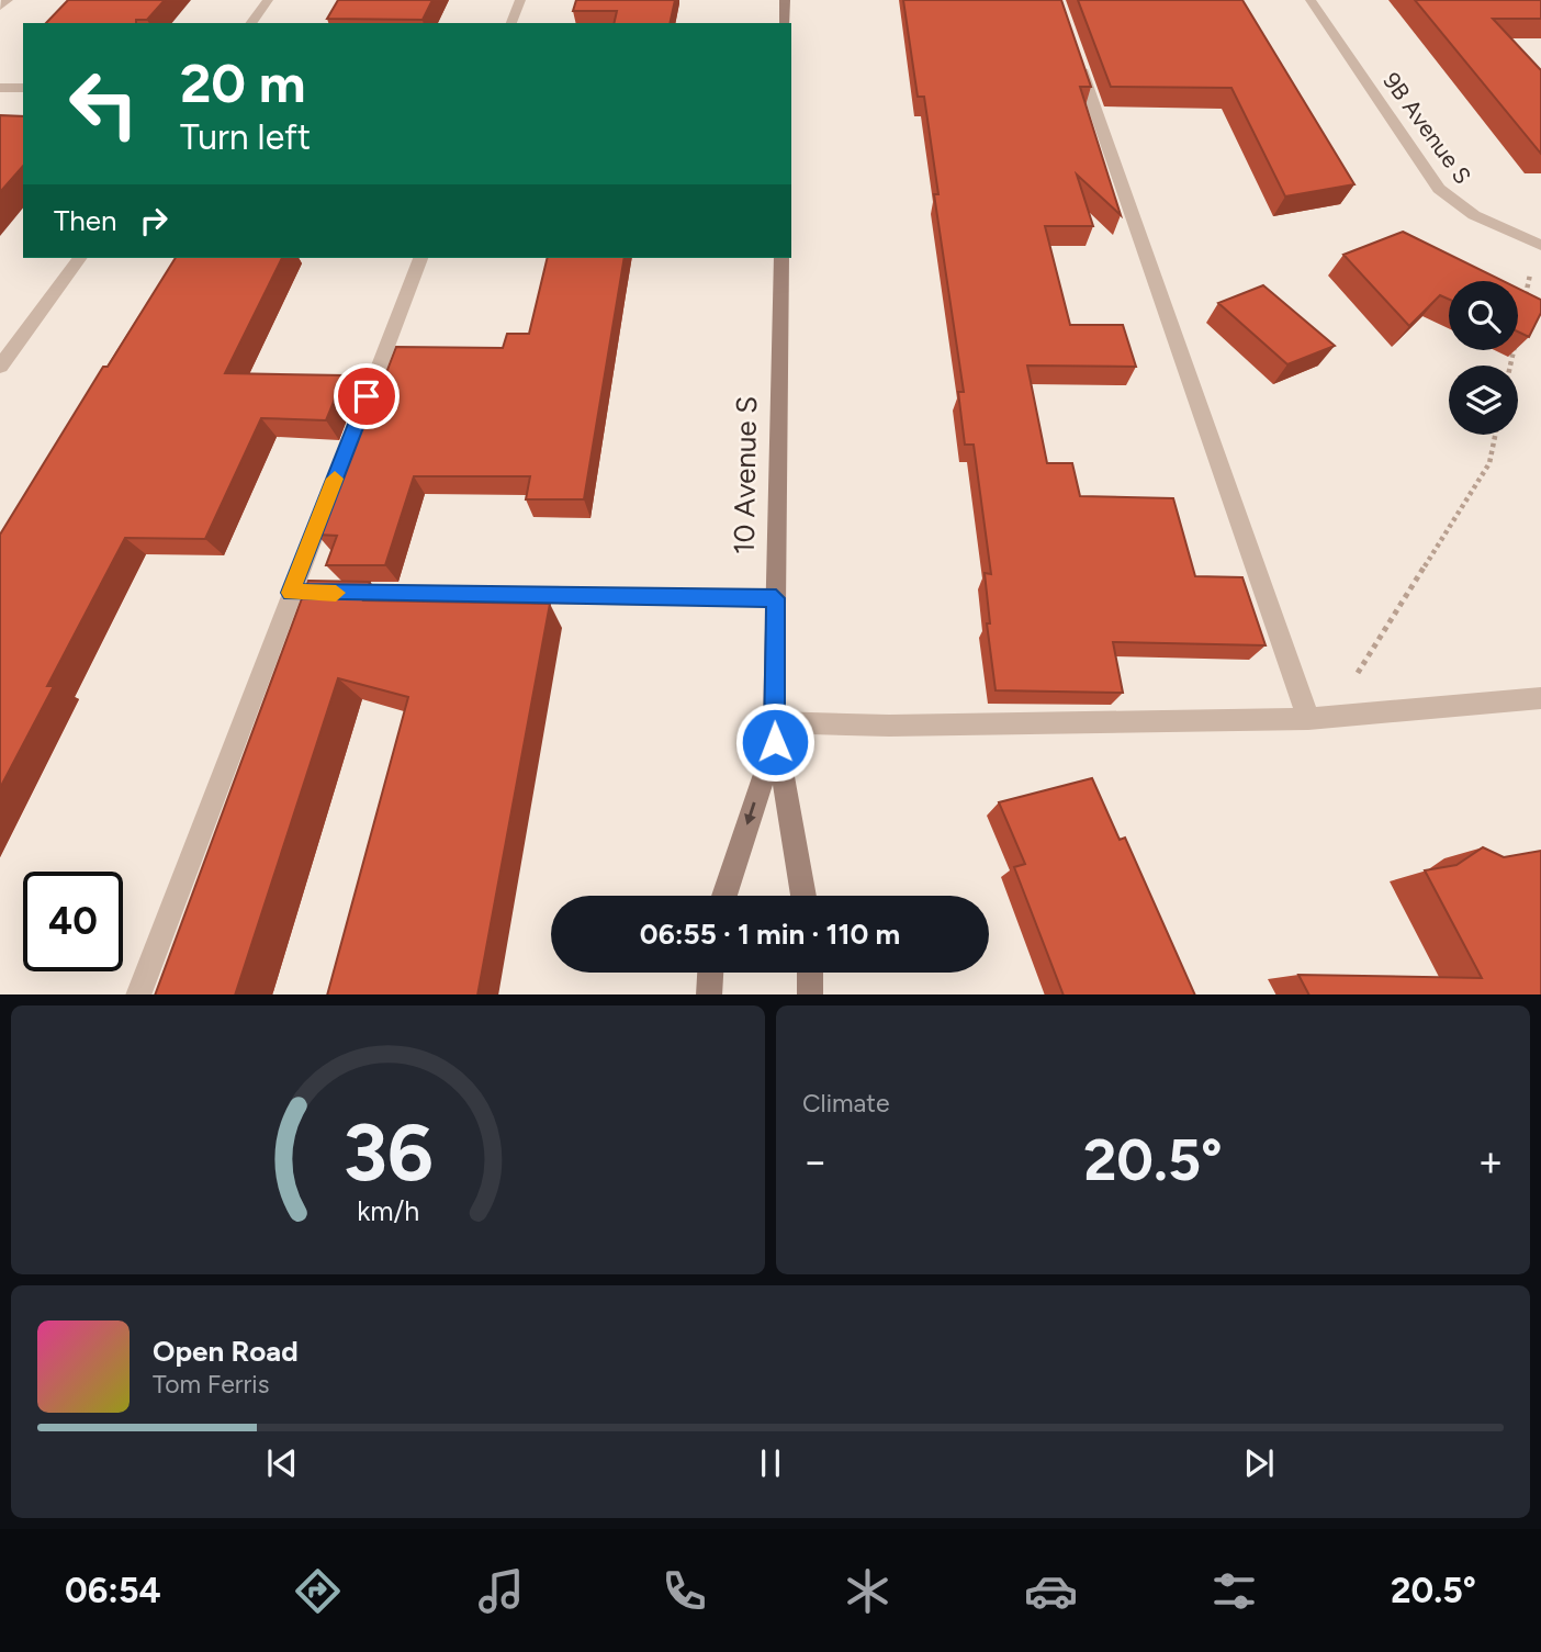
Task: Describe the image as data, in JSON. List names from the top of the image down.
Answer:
{
  "streets": {
    "street": ["9B Avenue S", "10 Avenue S"]
  },
  "page": {
    "turn": ["20 m", "Turn left"],
    "then": "Then",
    "limit": "40",
    "trip": "06:55 · 1 min · 110 m",
    "tile": "Climate",
    "heat": ["−", "20.5°", "+"],
    "song": ["Open Road", "Tom Ferris"],
    "tabs": ["06:54", "20.5°"],
    "gauge": ["36", "km/h"]
  }
}
